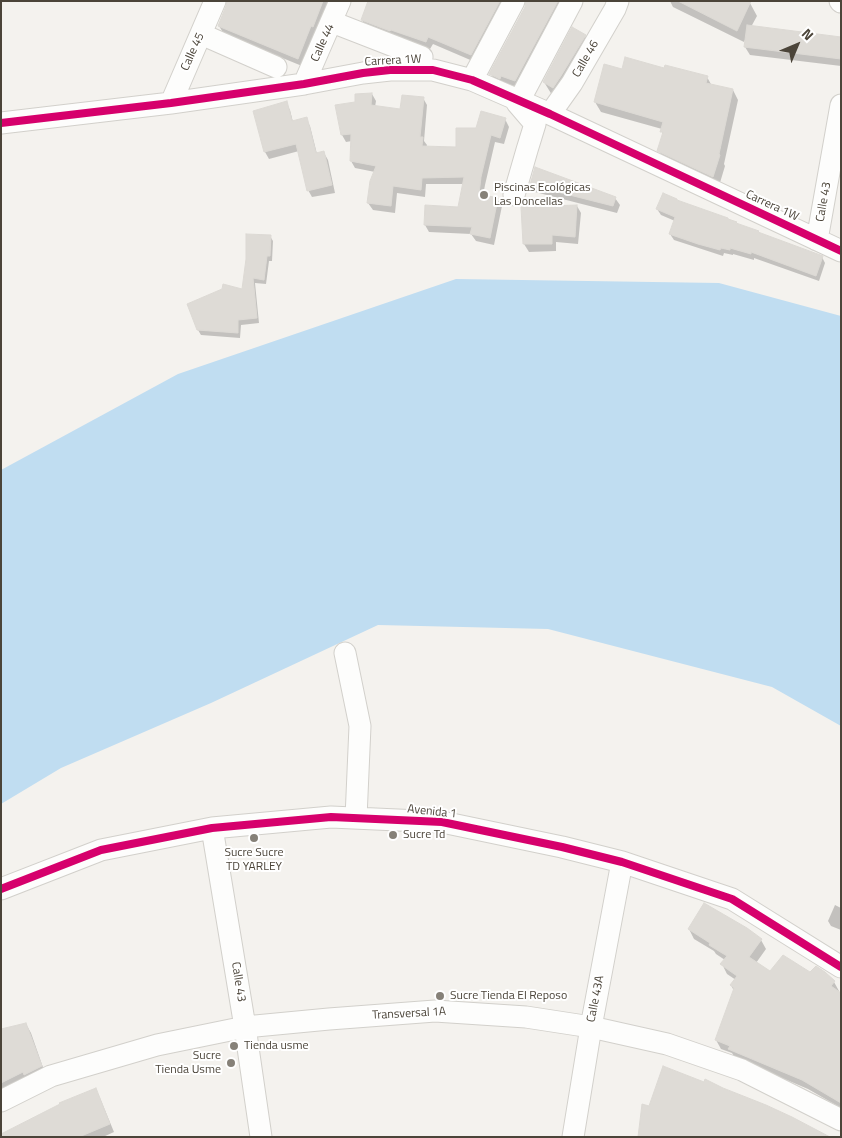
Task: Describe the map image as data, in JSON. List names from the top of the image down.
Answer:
{
  "streets": {
    "street": [
      "Calle 44",
      "Calle 45",
      "Calle 46",
      "Carrera 1W",
      "Calle 43",
      "Avenida 1",
      "Calle 43A",
      "Transversal 1A"
    ]
  },
  "crossings": [
    ["Calle 44", "Carrera 1W"],
    ["Calle 45", "Carrera 1W"],
    ["Calle 46", "Carrera 1W"],
    ["Carrera 1W", "Calle 43"],
    ["Calle 43", "Avenida 1"],
    ["Calle 43", "Transversal 1A"],
    ["Avenida 1", "Calle 43A"],
    ["Calle 43A", "Transversal 1A"]
  ],
  "places": [
    "Piscinas Ecológicas Las Doncellas",
    "Sucre Td",
    "Sucre Sucre TD YARLEY",
    "Sucre Tienda El Reposo",
    "Tienda usme",
    "Sucre Tienda Usme"
  ],
  "north": "top right"
}
